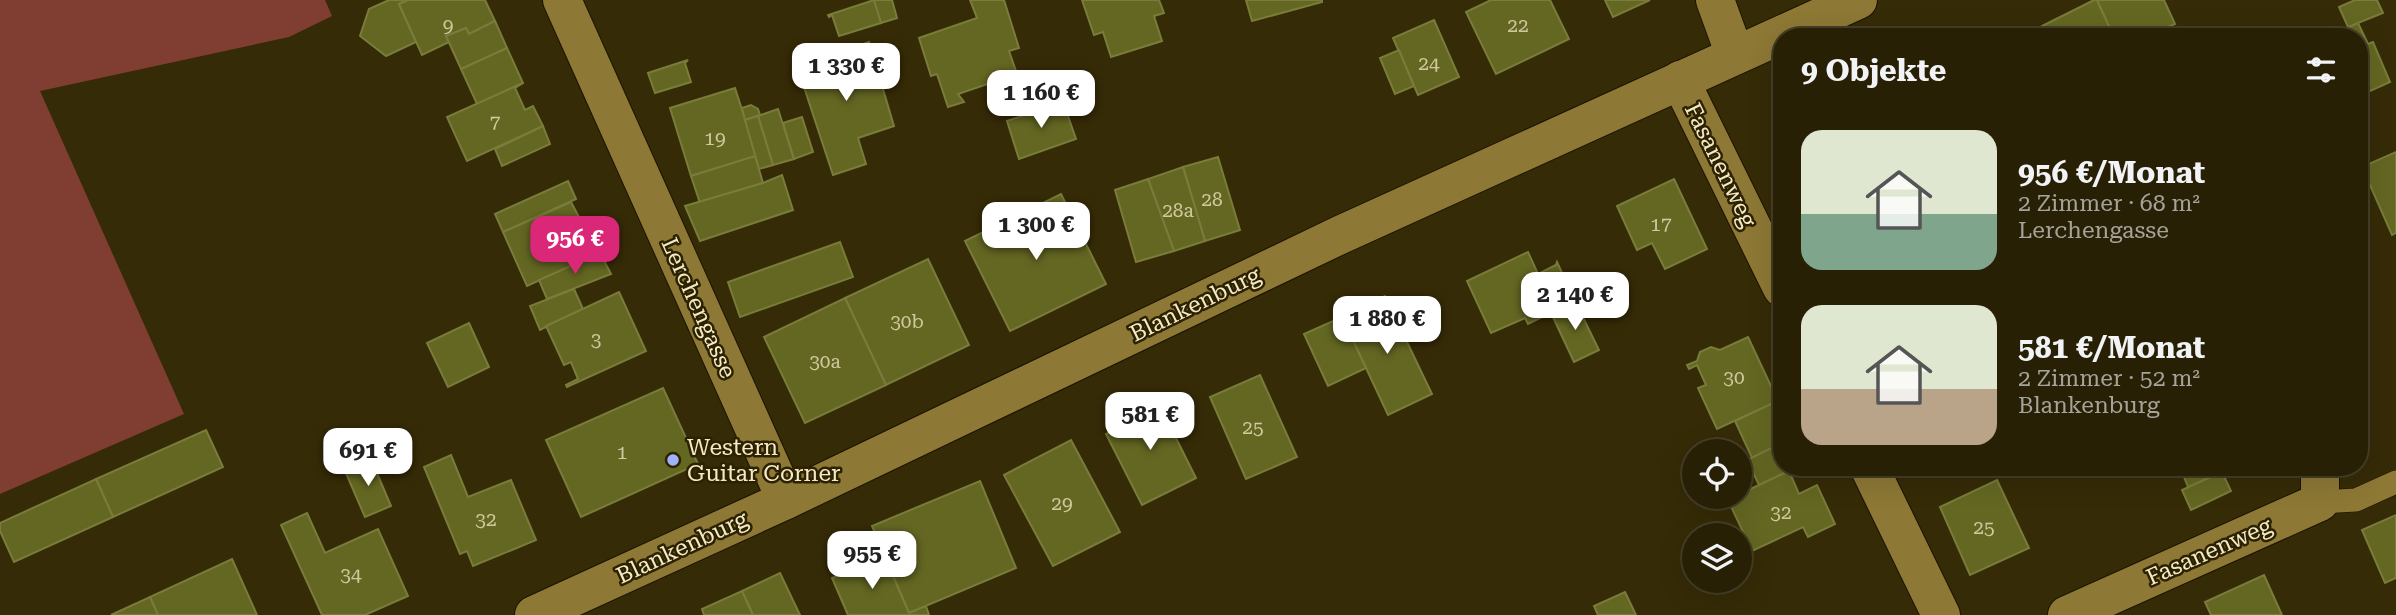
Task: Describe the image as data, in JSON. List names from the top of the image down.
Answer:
{
  "streets": {
    "street": ["Fasanenweg", "Blankenburg", "Lerchengasse"]
  },
  "crossings": [
    ["Fasanenweg", "Blankenburg"],
    ["Blankenburg", "Lerchengasse"]
  ],
  "places": ["Western Guitar Corner"],
  "house_numbers": [
    "9",
    "22",
    "24",
    "7",
    "19",
    "28",
    "28a",
    "17",
    "30b",
    "3",
    "30a",
    "30",
    "25",
    "1",
    "29",
    "32",
    "32",
    "25",
    "34"
  ],
  "page": {
    "heading": "9 Objekte",
    "price": [
      "1 330 €",
      "1 160 €",
      "1 300 €",
      "956 €",
      "2 140 €",
      "1 880 €",
      "581 €",
      "691 €",
      "955 €"
    ],
    "list": [
      {
        "name": "956 €/Monat",
        "note": "2 Zimmer · 68 m² · Lerchengasse"
      },
      {
        "name": "581 €/Monat",
        "note": "2 Zimmer · 52 m² · Blankenburg"
      }
    ]
  }
}
